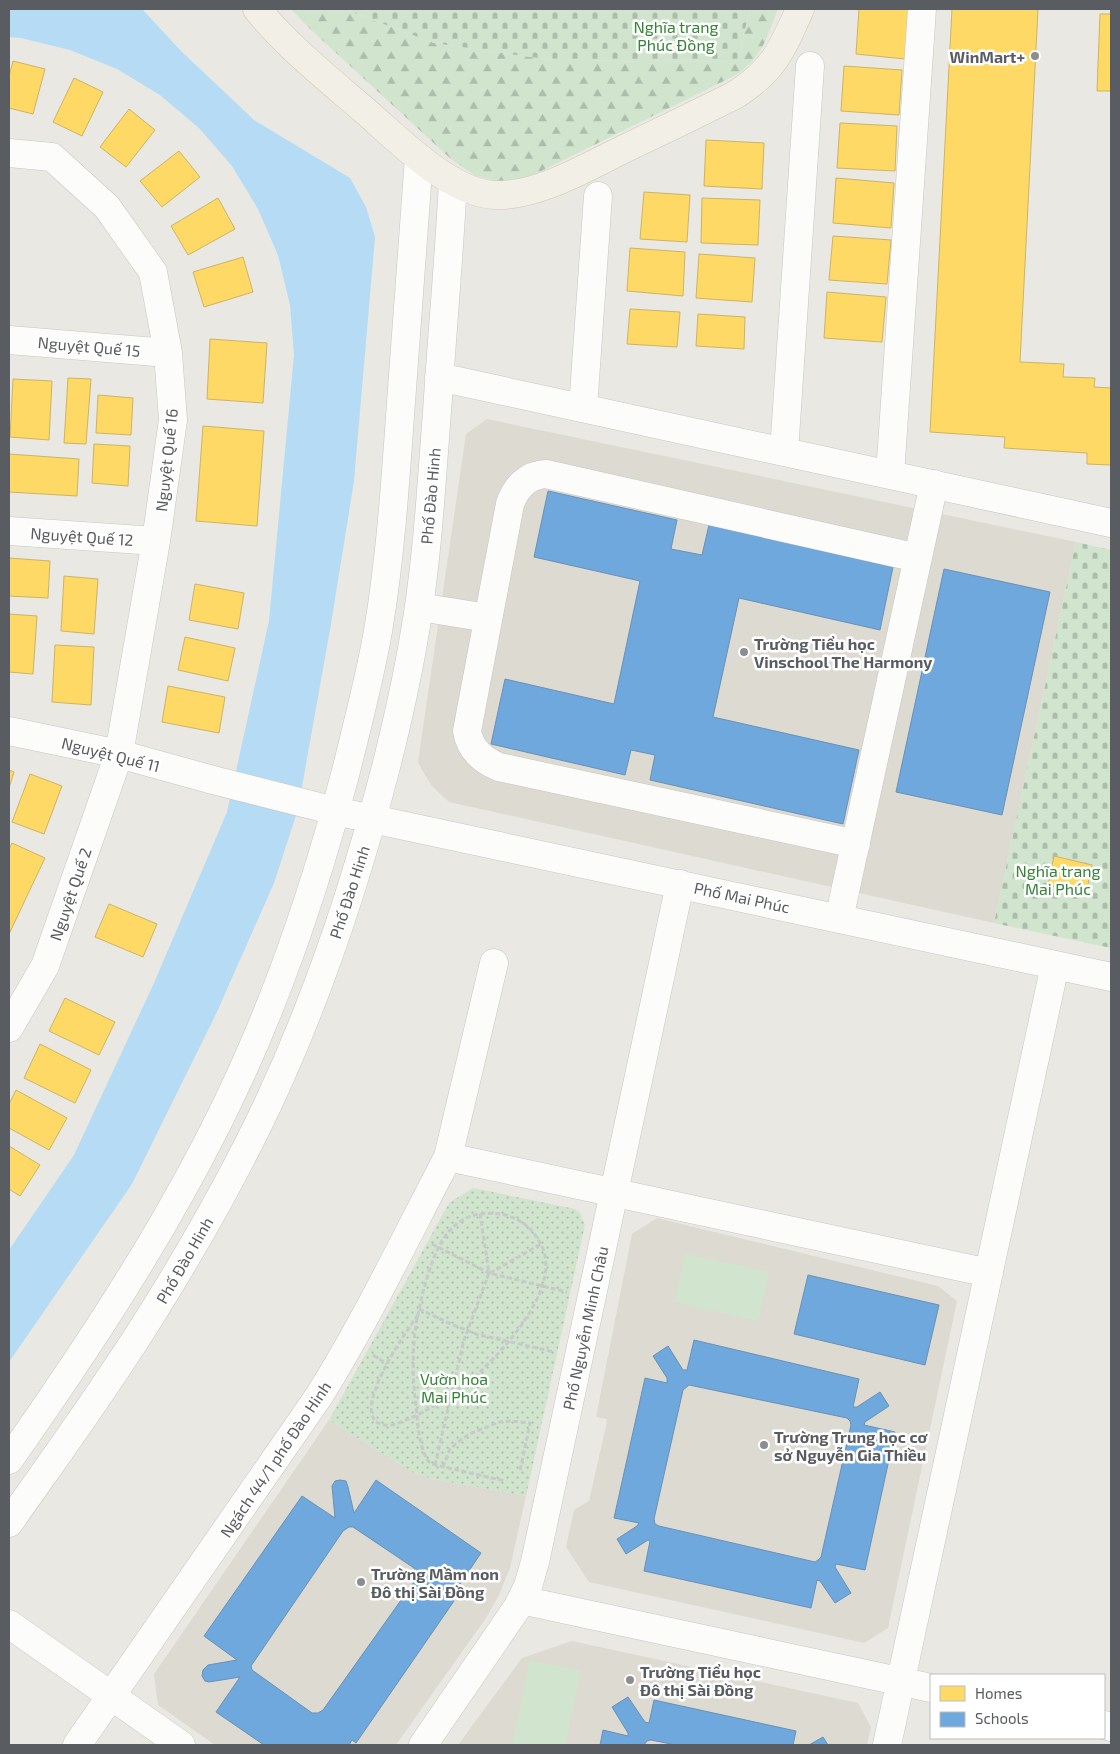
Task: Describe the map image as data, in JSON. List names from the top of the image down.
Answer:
{
  "streets": {
    "street": [
      "Nguyệt Quế 15",
      "Nguyệt Quế 16",
      "Phố Đào Hinh",
      "Nguyệt Quế 12",
      "Nguyệt Quế 11",
      "Nguyệt Quế 2",
      "Phố Mai Phúc",
      "Phố Nguyễn Minh Châu",
      "Ngách 44/1 phố Đào Hinh"
    ]
  },
  "crossings": [
    ["Nguyệt Quế 15", "Nguyệt Quế 16"],
    ["Nguyệt Quế 16", "Nguyệt Quế 12"],
    ["Nguyệt Quế 16", "Nguyệt Quế 11"],
    ["Nguyệt Quế 16", "Nguyệt Quế 2"],
    ["Phố Đào Hinh", "Phố Mai Phúc"],
    ["Nguyệt Quế 11", "Nguyệt Quế 2"],
    ["Nguyệt Quế 11", "Phố Mai Phúc"],
    ["Phố Mai Phúc", "Phố Nguyễn Minh Châu"]
  ],
  "parks": ["Nghĩa trang Phúc Đồng", "Nghĩa trang Mai Phúc", "Vườn hoa Mai Phúc"],
  "places": [
    "WinMart+",
    "Trường Tiểu học Vinschool The Harmony",
    "Trường Trung học cơ sở Nguyễn Gia Thiều",
    "Trường Mầm non Đô thị Sài Đồng",
    "Trường Tiểu học Đô thị Sài Đồng"
  ],
  "legend": ["Homes", "Schools"]
}
